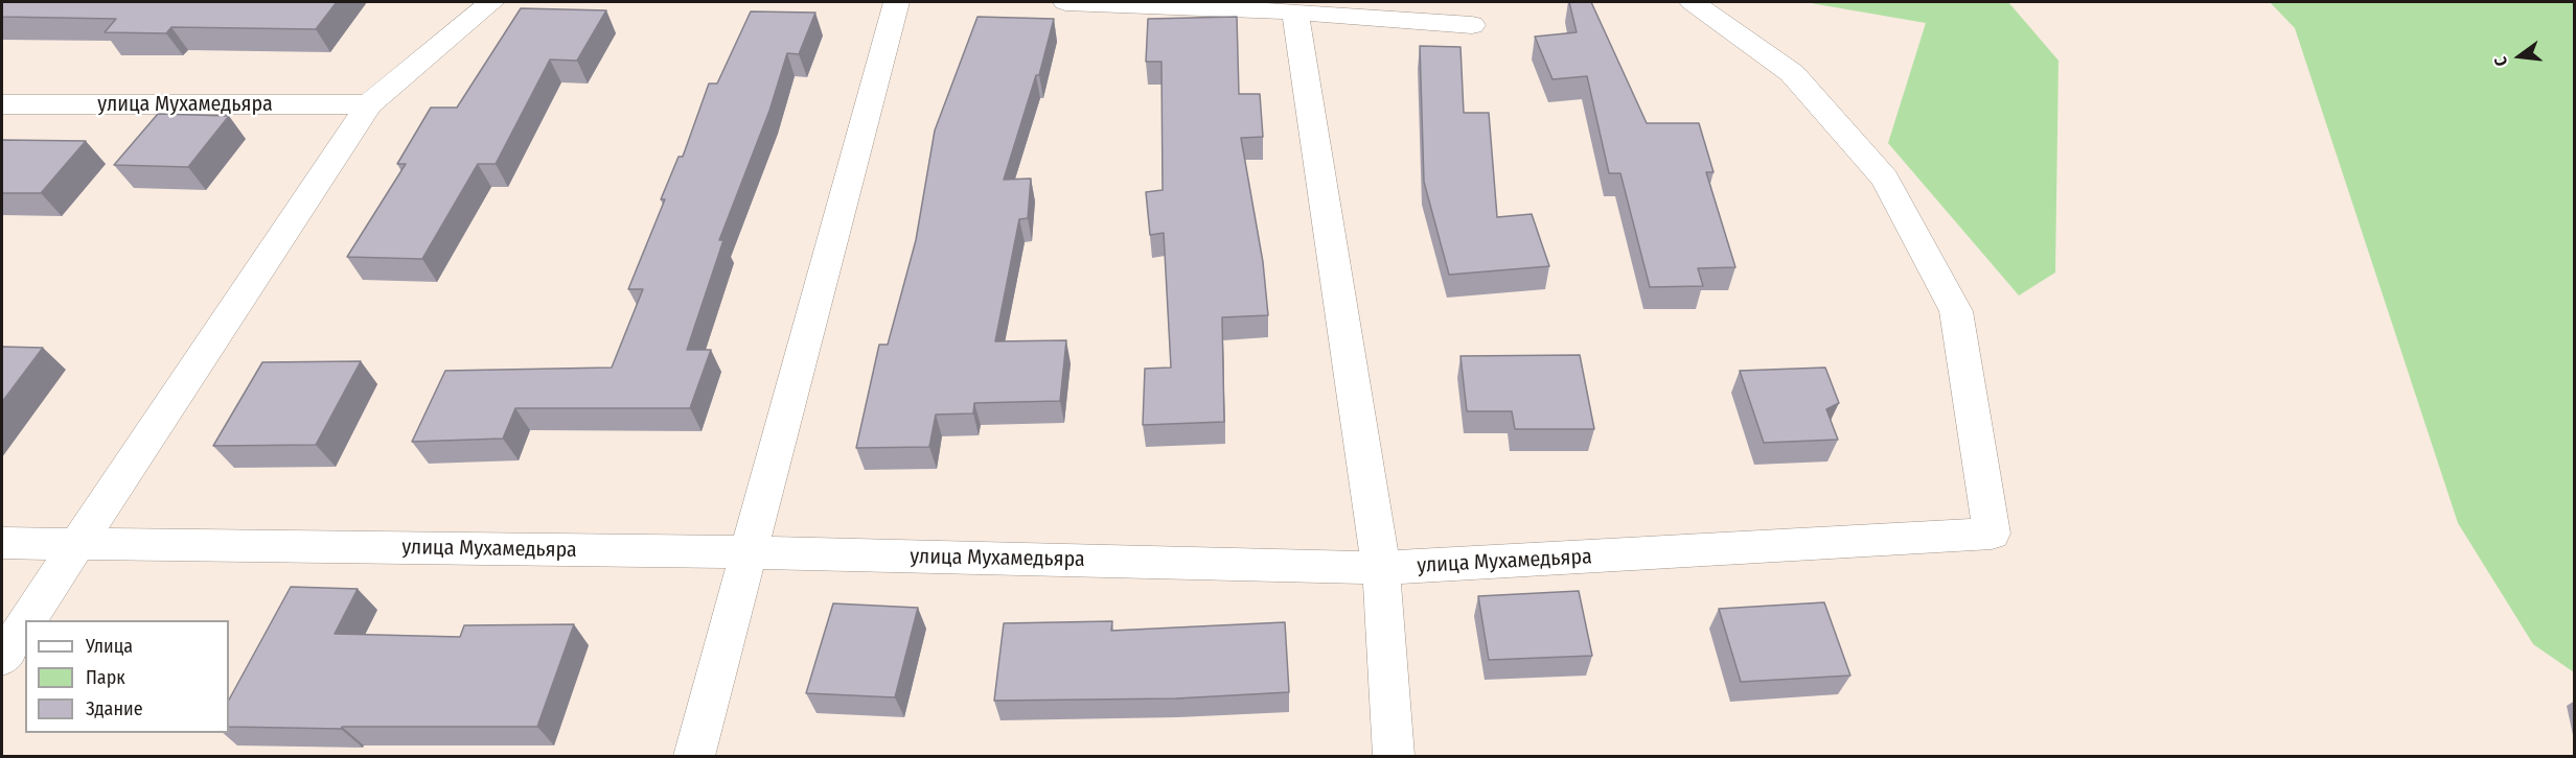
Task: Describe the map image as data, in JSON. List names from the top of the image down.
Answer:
{
  "streets": {
    "street": ["улица Мухамедьяра"]
  },
  "legend": ["Улица", "Парк", "Здание"],
  "north": "left"
}
